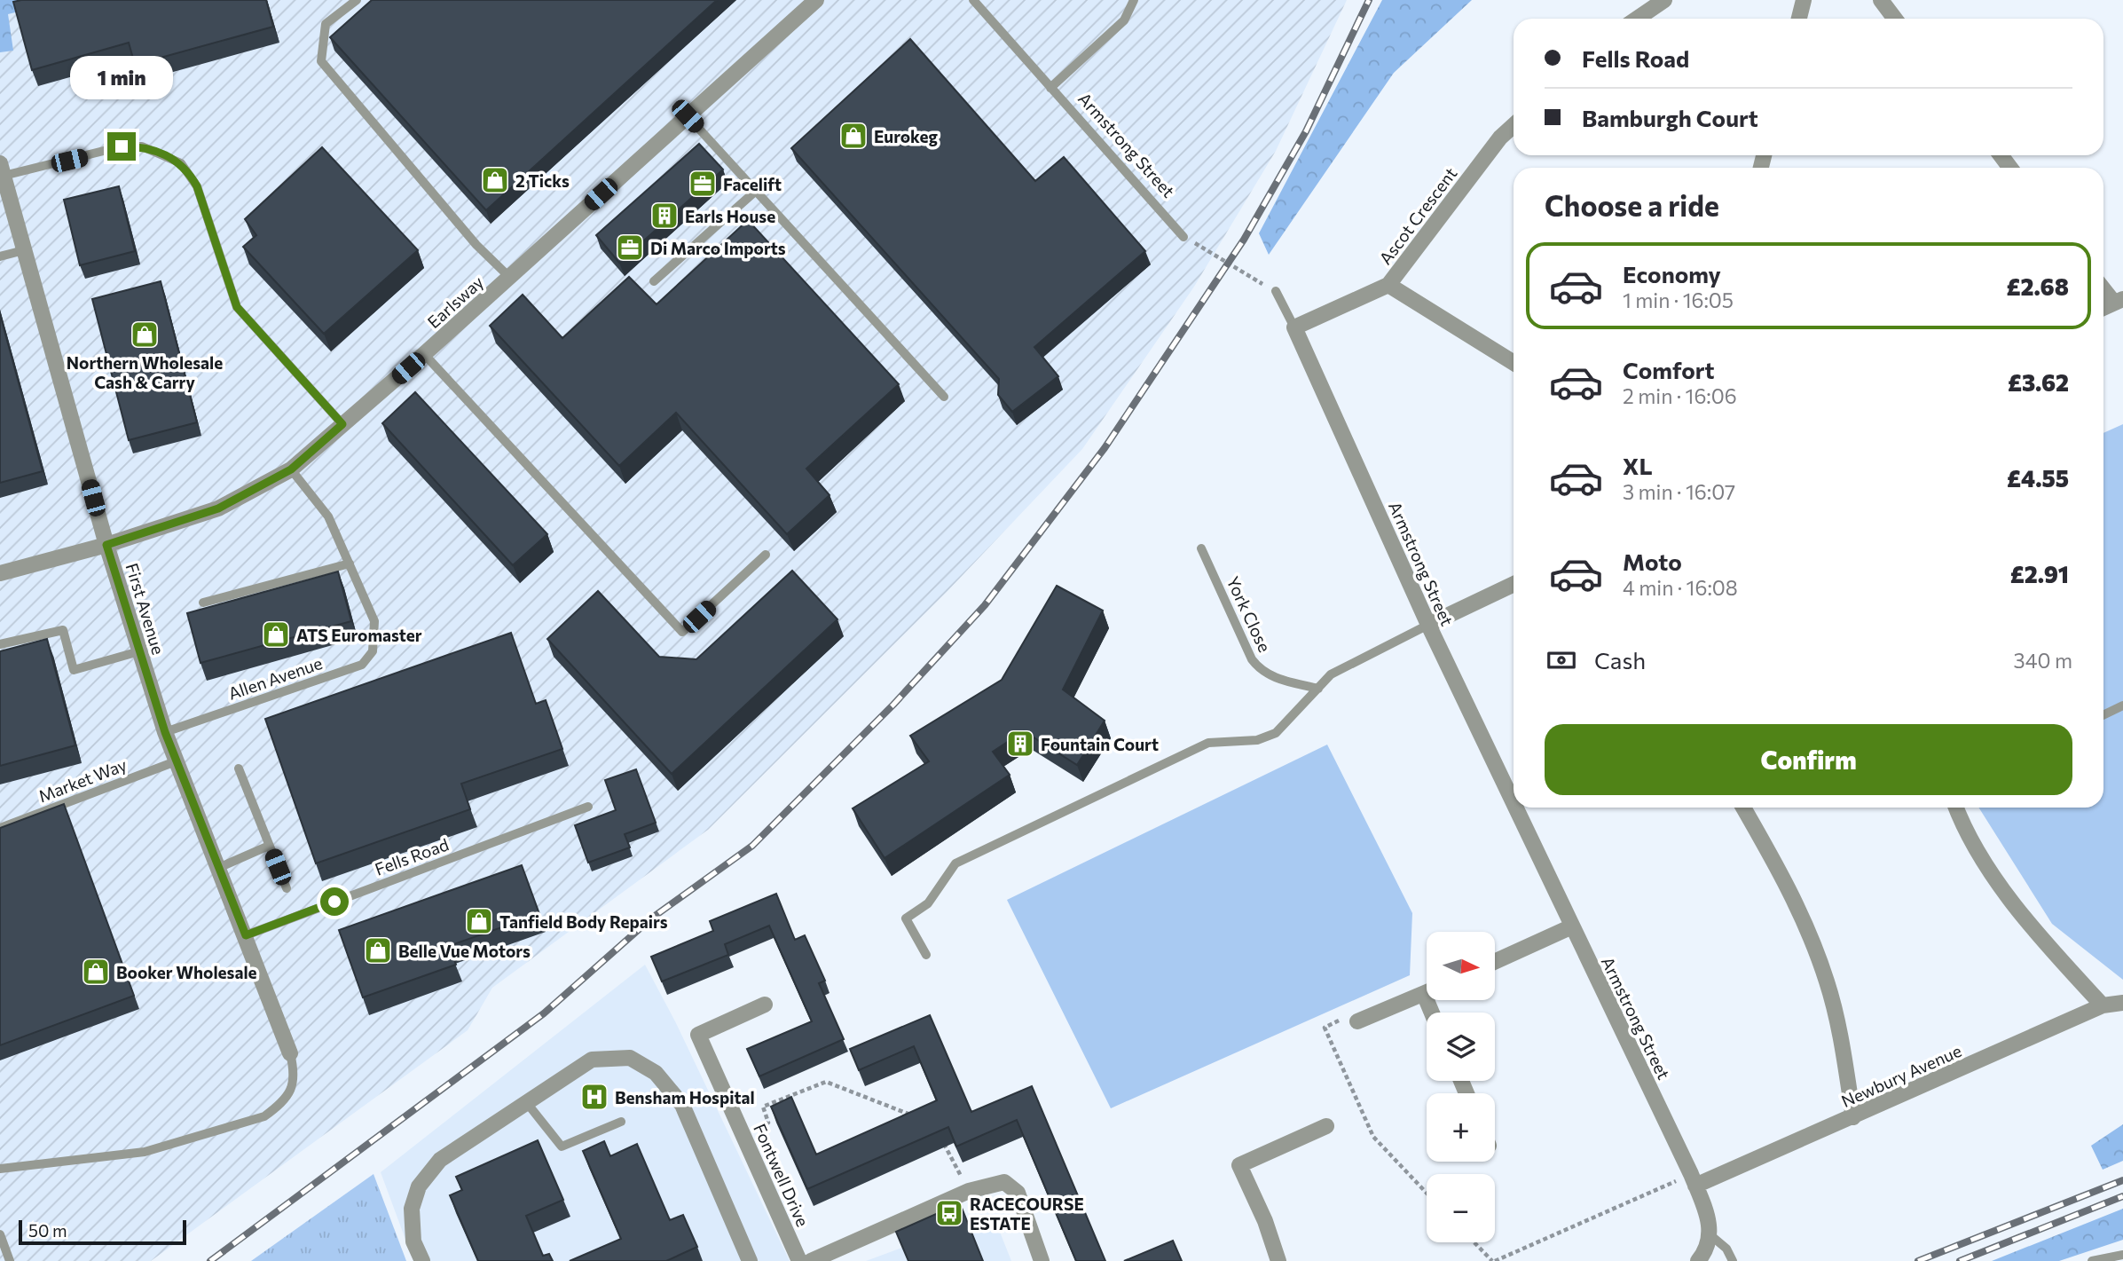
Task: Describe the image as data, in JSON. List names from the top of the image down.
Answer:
{
  "streets": {
    "street": [
      "Armstrong Street",
      "Ascot Crescent",
      "Earlsway",
      "First Avenue",
      "Newbury Avenue",
      "Fontwell Drive"
    ],
    "lane": [
      "York Close",
      "Allen Avenue",
      "Market Way",
      "Fells Road"
    ]
  },
  "crossings": [
    ["Armstrong Street", "Ascot Crescent"],
    ["Armstrong Street", "Newbury Avenue"],
    ["Earlsway", "First Avenue"],
    ["Earlsway", "Allen Avenue"],
    ["First Avenue", "Allen Avenue"],
    ["First Avenue", "Market Way"],
    ["First Avenue", "Fells Road"]
  ],
  "places": {
    "shop": [
      "Eurokeg",
      "2 Ticks",
      "Northern Wholesale Cash & Carry",
      "ATS Euromaster",
      "Tanfield Body Repairs",
      "Belle Vue Motors",
      "Booker Wholesale"
    ],
    "office": ["Facelift", "Di Marco Imports"],
    "building": ["Earls House", "Fountain Court"],
    "hospital": ["Bensham Hospital"],
    "bus stop": ["RACECOURSE ESTATE"]
  },
  "scale_bar": "50 m",
  "north": "right",
  "page": {
    "banner": ["Fells Road", "Bamburgh Court"],
    "bubble": "1 min",
    "heading": "Choose a ride",
    "list": [
      {
        "name": "Economy",
        "note": "1 min · 16:05",
        "value": "£2.68"
      },
      {
        "name": "Comfort",
        "note": "2 min · 16:06",
        "value": "£3.62"
      },
      {
        "name": "XL",
        "note": "3 min · 16:07",
        "value": "£4.55"
      },
      {
        "name": "Moto",
        "note": "4 min · 16:08",
        "value": "£2.91"
      }
    ],
    "pay": ["Cash", "340 m"],
    "buttons": "Confirm",
    "map_buttons": ["+", "−"],
    "scale": "50 m"
  }
}
